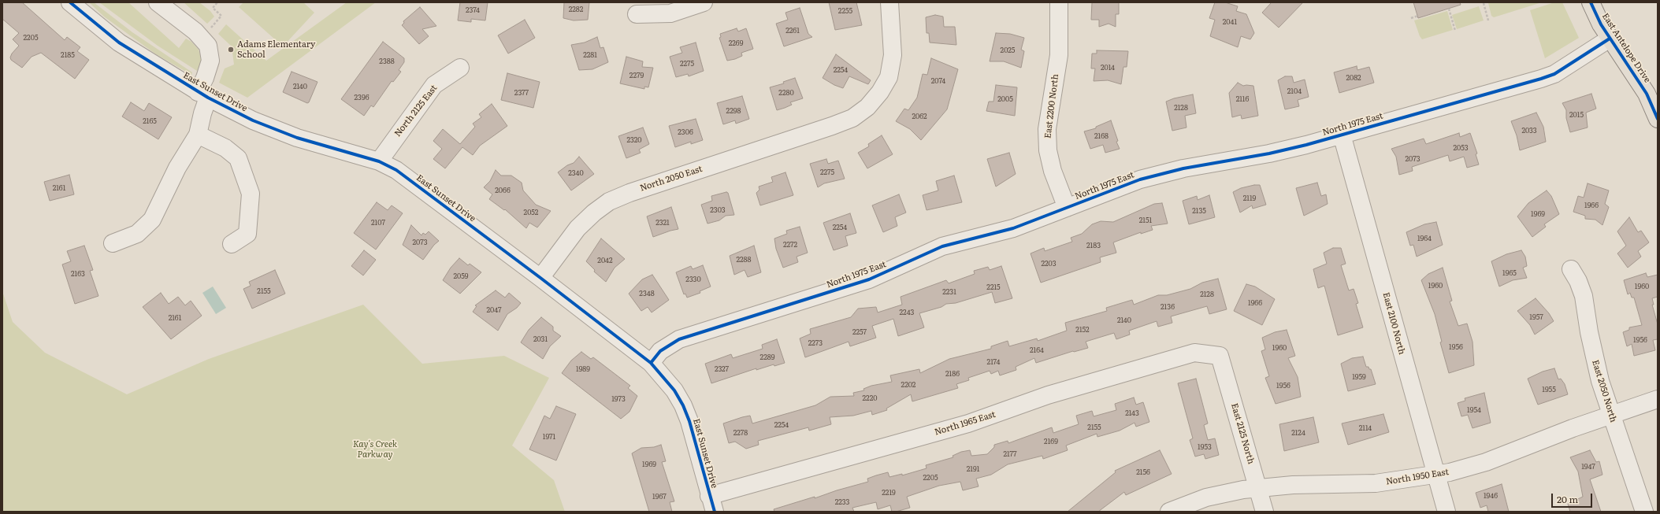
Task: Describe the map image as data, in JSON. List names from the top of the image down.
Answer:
{
  "streets": {
    "main road": ["East Antelope Drive"],
    "street": [
      "East Sunset Drive",
      "East 2200 North",
      "North 2125 East",
      "North 1975 East",
      "North 2050 East",
      "East 2100 North",
      "East 2050 North",
      "North 1965 East",
      "East 2125 North",
      "North 1950 East"
    ]
  },
  "crossings": [
    ["East Antelope Drive", "North 1975 East"],
    ["East Sunset Drive", "North 2125 East"],
    ["East Sunset Drive", "North 1975 East"],
    ["East Sunset Drive", "North 2050 East"],
    ["East Sunset Drive", "North 1965 East"],
    ["East 2200 North", "North 1975 East"],
    ["North 1975 East", "East 2100 North"],
    ["East 2100 North", "North 1950 East"],
    ["East 2050 North", "North 1950 East"],
    ["North 1965 East", "East 2125 North"],
    ["East 2125 North", "North 1950 East"]
  ],
  "parks": ["Kay's Creek Parkway"],
  "places": ["Adams Elementary School"],
  "house_numbers": [
    "2282",
    "2374",
    "2255",
    "2041",
    "2261",
    "2205",
    "2269",
    "2025",
    "2185",
    "2281",
    "2388",
    "2275",
    "2014",
    "2254",
    "2279",
    "2082",
    "2074",
    "2140",
    "2104",
    "2377",
    "2280",
    "2396",
    "2005",
    "2116",
    "2128",
    "2298",
    "2015",
    "2062",
    "2165",
    "2033",
    "2306",
    "2168",
    "2320",
    "2053",
    "2073",
    "2275",
    "2340",
    "2161",
    "2066",
    "2119",
    "1966",
    "2303",
    "2135",
    "2052",
    "1969",
    "2151",
    "2107",
    "2321",
    "2254",
    "1964",
    "2073",
    "2272",
    "2183",
    "2288",
    "2042",
    "2203",
    "1965",
    "2163",
    "2059",
    "2330",
    "1960",
    "1960",
    "2215",
    "2155",
    "2231",
    "2348",
    "2128",
    "1966",
    "2136",
    "2047",
    "2243",
    "1957",
    "2161",
    "2140",
    "2152",
    "2257",
    "2031",
    "1956",
    "2273",
    "1956",
    "1960",
    "2164",
    "2289",
    "2174",
    "1989",
    "2327",
    "2186",
    "1959",
    "2202",
    "1956",
    "1955",
    "2220",
    "1973",
    "1954",
    "2143",
    "2254",
    "2155",
    "2114",
    "2278",
    "2124",
    "1971",
    "2169",
    "1953",
    "2177",
    "1969",
    "1947",
    "2191",
    "2156",
    "2205",
    "2219",
    "1946",
    "1967",
    "2233"
  ],
  "scale_bar": "20 m"
}
